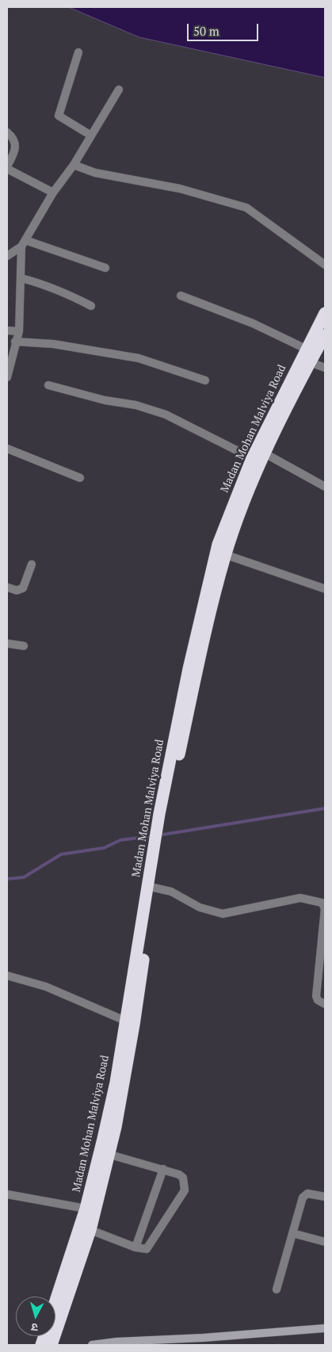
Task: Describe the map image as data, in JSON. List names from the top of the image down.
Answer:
{
  "streets": {
    "highway": ["Madan Mohan Malviya Road"]
  },
  "scale_bar": "50 m",
  "north": "bottom"
}
